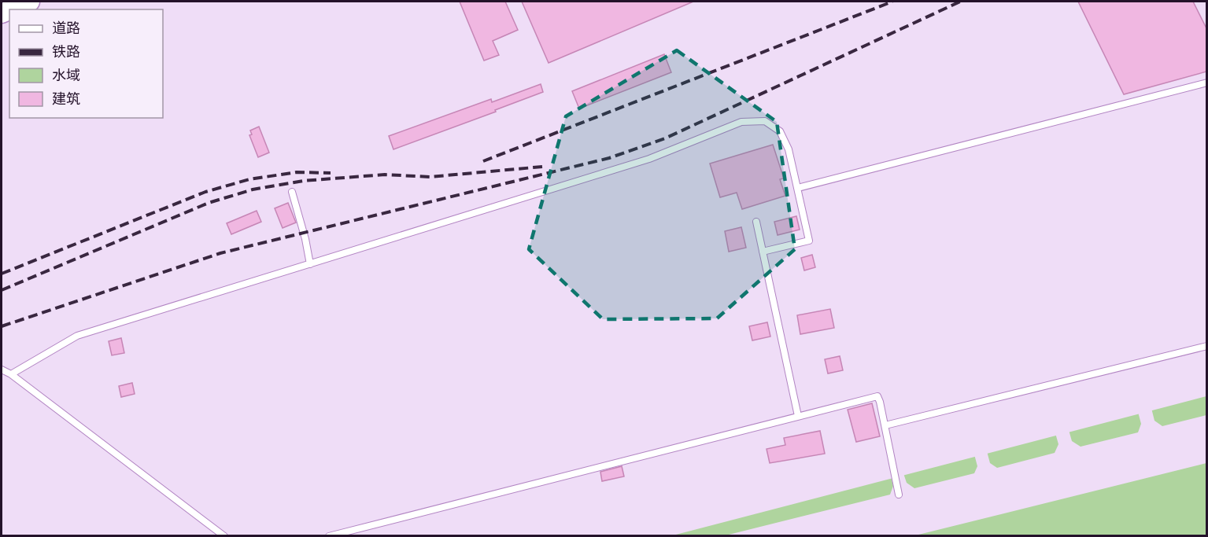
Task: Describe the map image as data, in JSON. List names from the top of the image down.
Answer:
{
  "legend": [
    "道路",
    "铁路",
    "水域",
    "建筑"
  ]
}
